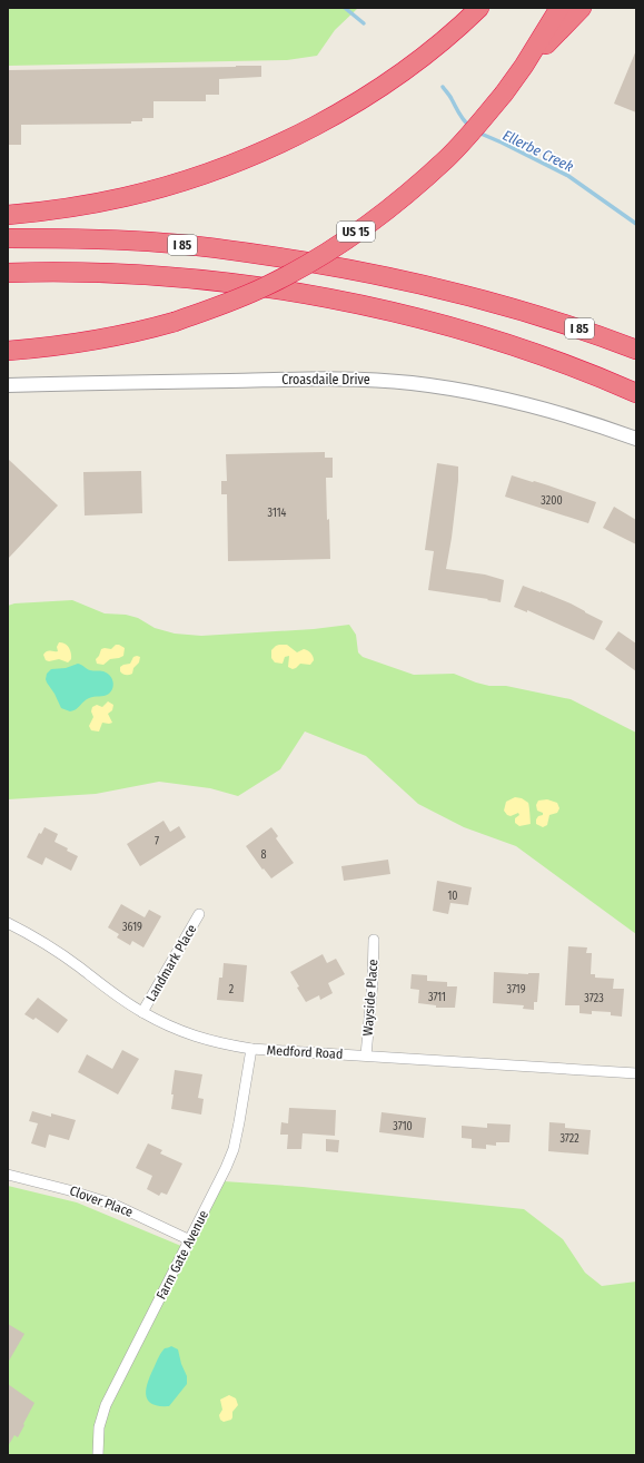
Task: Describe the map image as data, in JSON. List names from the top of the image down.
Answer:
{
  "streets": {
    "highway": ["US 15", "I 85"],
    "street": [
      "Croasdaile Drive",
      "Landmark Place",
      "Wayside Place",
      "Medford Road",
      "Clover Place",
      "Farm Gate Avenue"
    ]
  },
  "crossings": [
    ["Landmark Place", "Medford Road"],
    ["Wayside Place", "Medford Road"],
    ["Medford Road", "Farm Gate Avenue"],
    ["Clover Place", "Farm Gate Avenue"]
  ],
  "water": ["Ellerbe Creek"],
  "house_numbers": [
    "3200",
    "3114",
    "7",
    "8",
    "10",
    "3619",
    "2",
    "3719",
    "3711",
    "3723",
    "3710",
    "3722"
  ]
}
